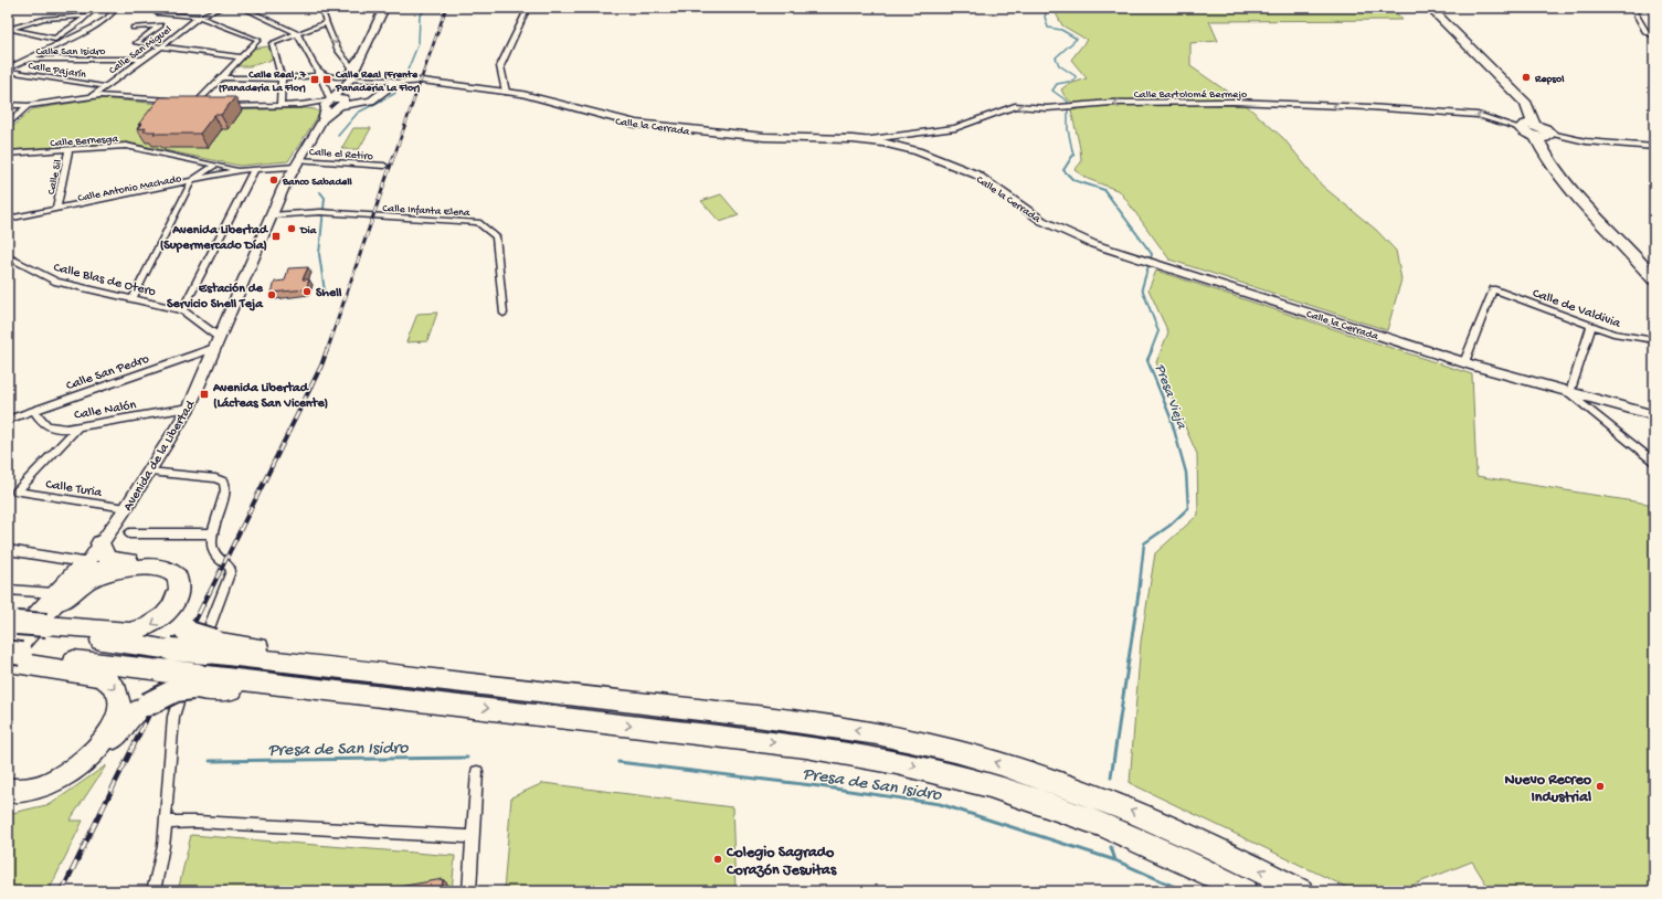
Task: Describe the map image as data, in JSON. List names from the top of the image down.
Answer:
{
  "streets": {
    "street": [
      "Calle San Miguel",
      "Calle San Isidro",
      "Calle Pajarín",
      "Calle Bartolomé Bermejo",
      "Calle la Cerrada",
      "Calle Bernesga",
      "Calle el Retiro",
      "Calle Sil",
      "Calle Antonio Machado",
      "Calle Infanta Elena",
      "Calle Blas de Otero",
      "Calle de Valdivia",
      "Calle San Pedro",
      "Calle Nalón",
      "Avenida de la Libertad",
      "Calle Turia"
    ]
  },
  "crossings": [
    ["Calle San Miguel", "Calle San Isidro"],
    ["Calle San Miguel", "Calle Pajarín"],
    ["Calle Bartolomé Bermejo", "Calle la Cerrada"],
    ["Calle la Cerrada", "Calle de Valdivia"],
    ["Calle la Cerrada", "Avenida de la Libertad"],
    ["Calle Bernesga", "Calle Sil"],
    ["Calle Bernesga", "Calle Antonio Machado"],
    ["Calle el Retiro", "Calle Antonio Machado"],
    ["Calle el Retiro", "Avenida de la Libertad"],
    ["Calle Sil", "Calle Antonio Machado"],
    ["Calle Antonio Machado", "Avenida de la Libertad"],
    ["Calle Infanta Elena", "Avenida de la Libertad"],
    ["Calle Blas de Otero", "Calle San Pedro"],
    ["Calle Blas de Otero", "Avenida de la Libertad"],
    ["Calle San Pedro", "Calle Nalón"],
    ["Calle San Pedro", "Avenida de la Libertad"],
    ["Calle Nalón", "Avenida de la Libertad"],
    ["Calle Nalón", "Calle Turia"],
    ["Avenida de la Libertad", "Calle Turia"]
  ],
  "one_way": ["Calle Bartolomé Bermejo"],
  "water": ["Presa Vieja", "Presa de San Isidro"],
  "places": {
    "other": [
      "Repsol",
      "Banco Sabadell",
      "Dia",
      "Shell",
      "Estación de Servicio Shell Teja",
      "Nuevo Recreo Industrial",
      "Colegio Sagrado Corazón Jesuitas"
    ],
    "transit": [
      "Calle Real, 7 (Panaderia La Flor)",
      "Calle Real (Frente Panaderia La Flor)",
      "Avenida Libertad (Supermercado Día)",
      "Avenida Libertad (Lácteas San Vicente)"
    ]
  }
}
